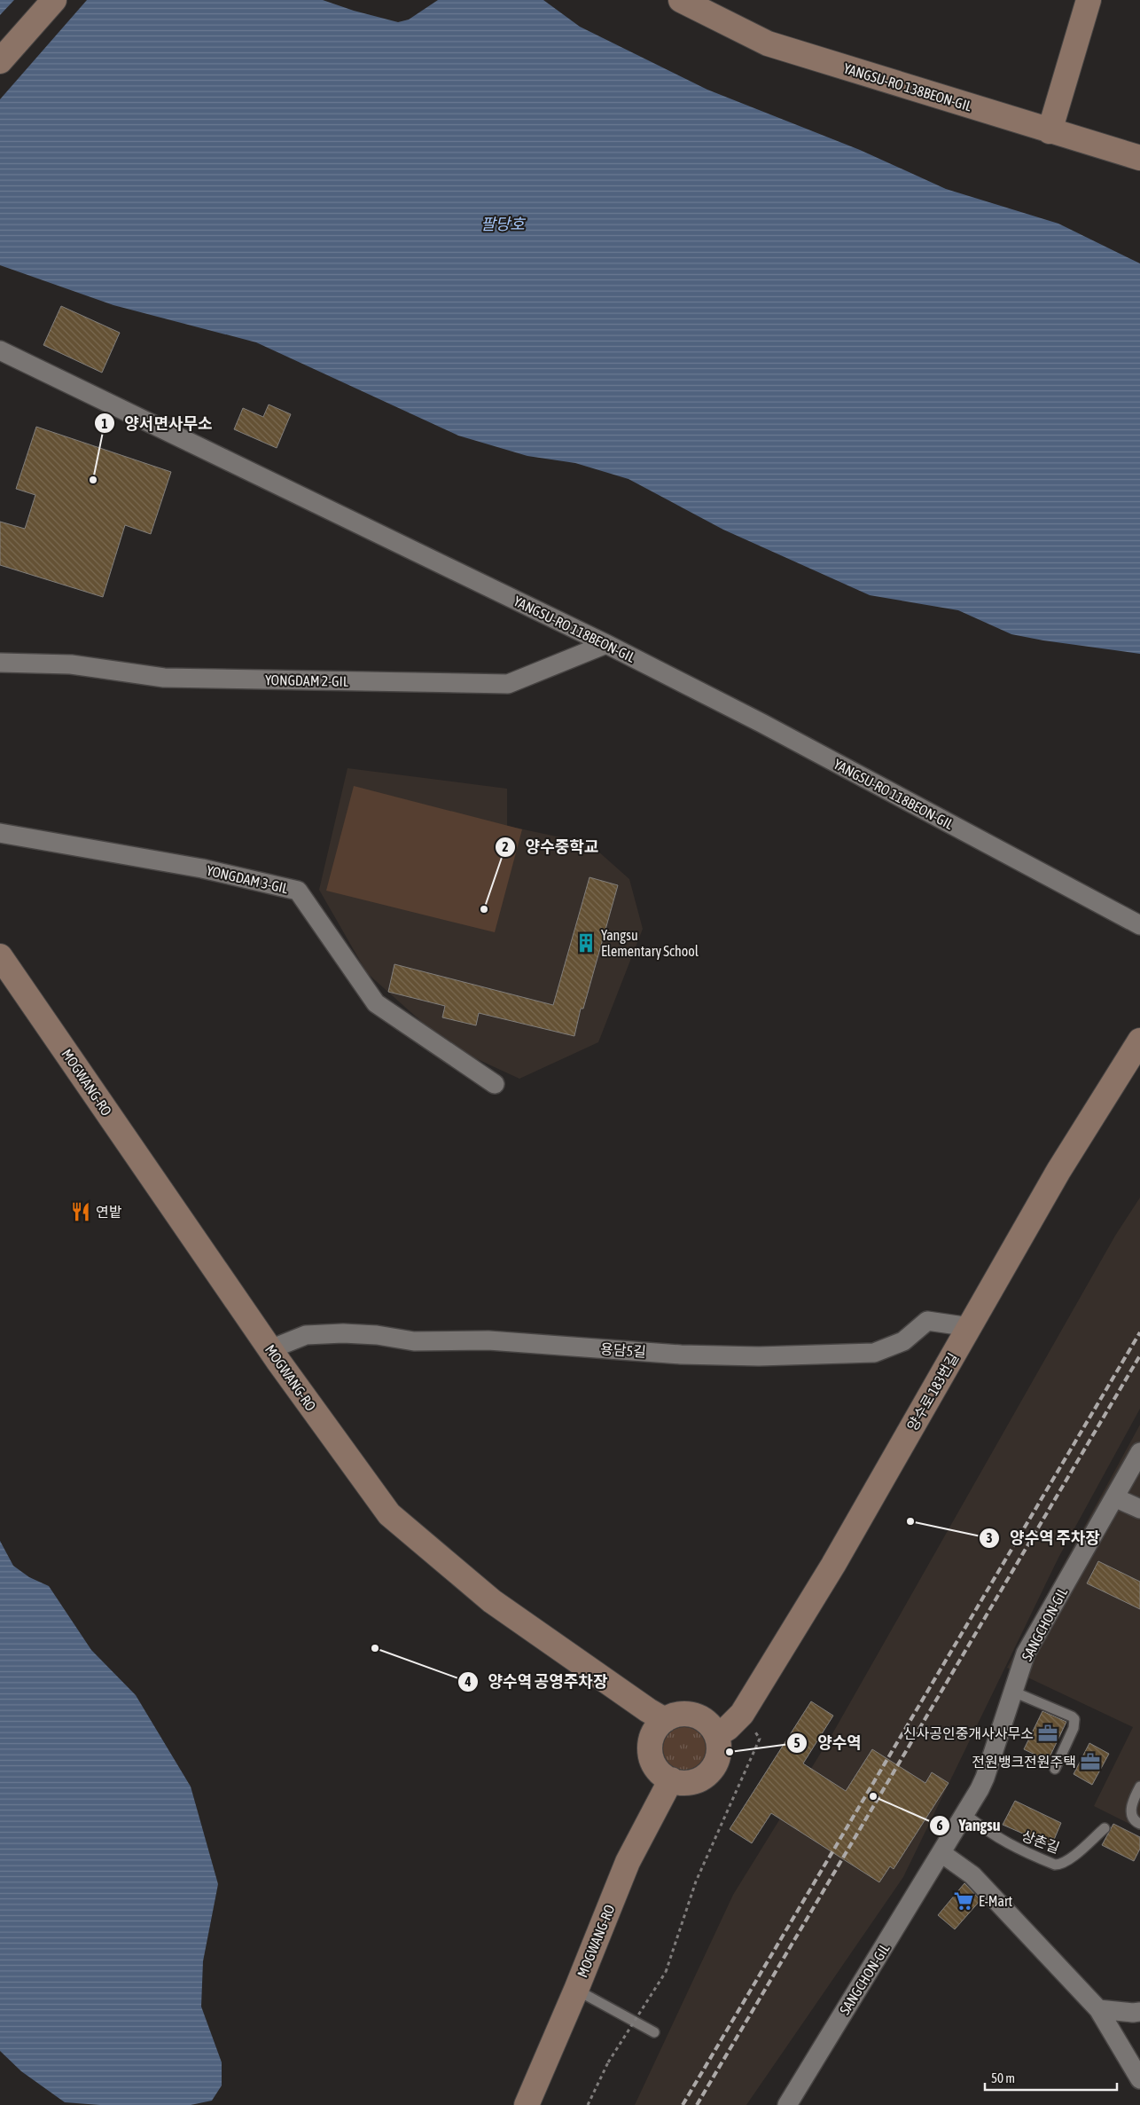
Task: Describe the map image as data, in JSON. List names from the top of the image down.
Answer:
{
  "streets": {
    "street": [
      "YANGSU-RO 138BEON-GIL",
      "YANGSU-RO 118BEON-GIL",
      "YONGDAM 2-GIL",
      "YONGDAM 3-GIL",
      "MOGWANG-RO",
      "용담5길",
      "양수로 183번길",
      "SANGCHON-GIL"
    ],
    "lane": ["상촌길"]
  },
  "crossings": [
    ["YANGSU-RO 118BEON-GIL", "YONGDAM 2-GIL"],
    ["MOGWANG-RO", "용담5길"],
    ["MOGWANG-RO", "양수로 183번길"],
    ["용담5길", "양수로 183번길"],
    ["SANGCHON-GIL", "상촌길"]
  ],
  "water": ["팔당호"],
  "places": {
    "other": [
      "양서면사무소",
      "양수중학교",
      "양수역 주차장",
      "양수역 공영주차장",
      "양수역",
      "Yangsu"
    ],
    "building": ["Yangsu Elementary School"],
    "restaurant": ["연밭"],
    "office": ["신사공인중개사사무소", "전원뱅크전원주택"],
    "supermarket": ["E-Mart"]
  },
  "scale_bar": "50 m"
}
